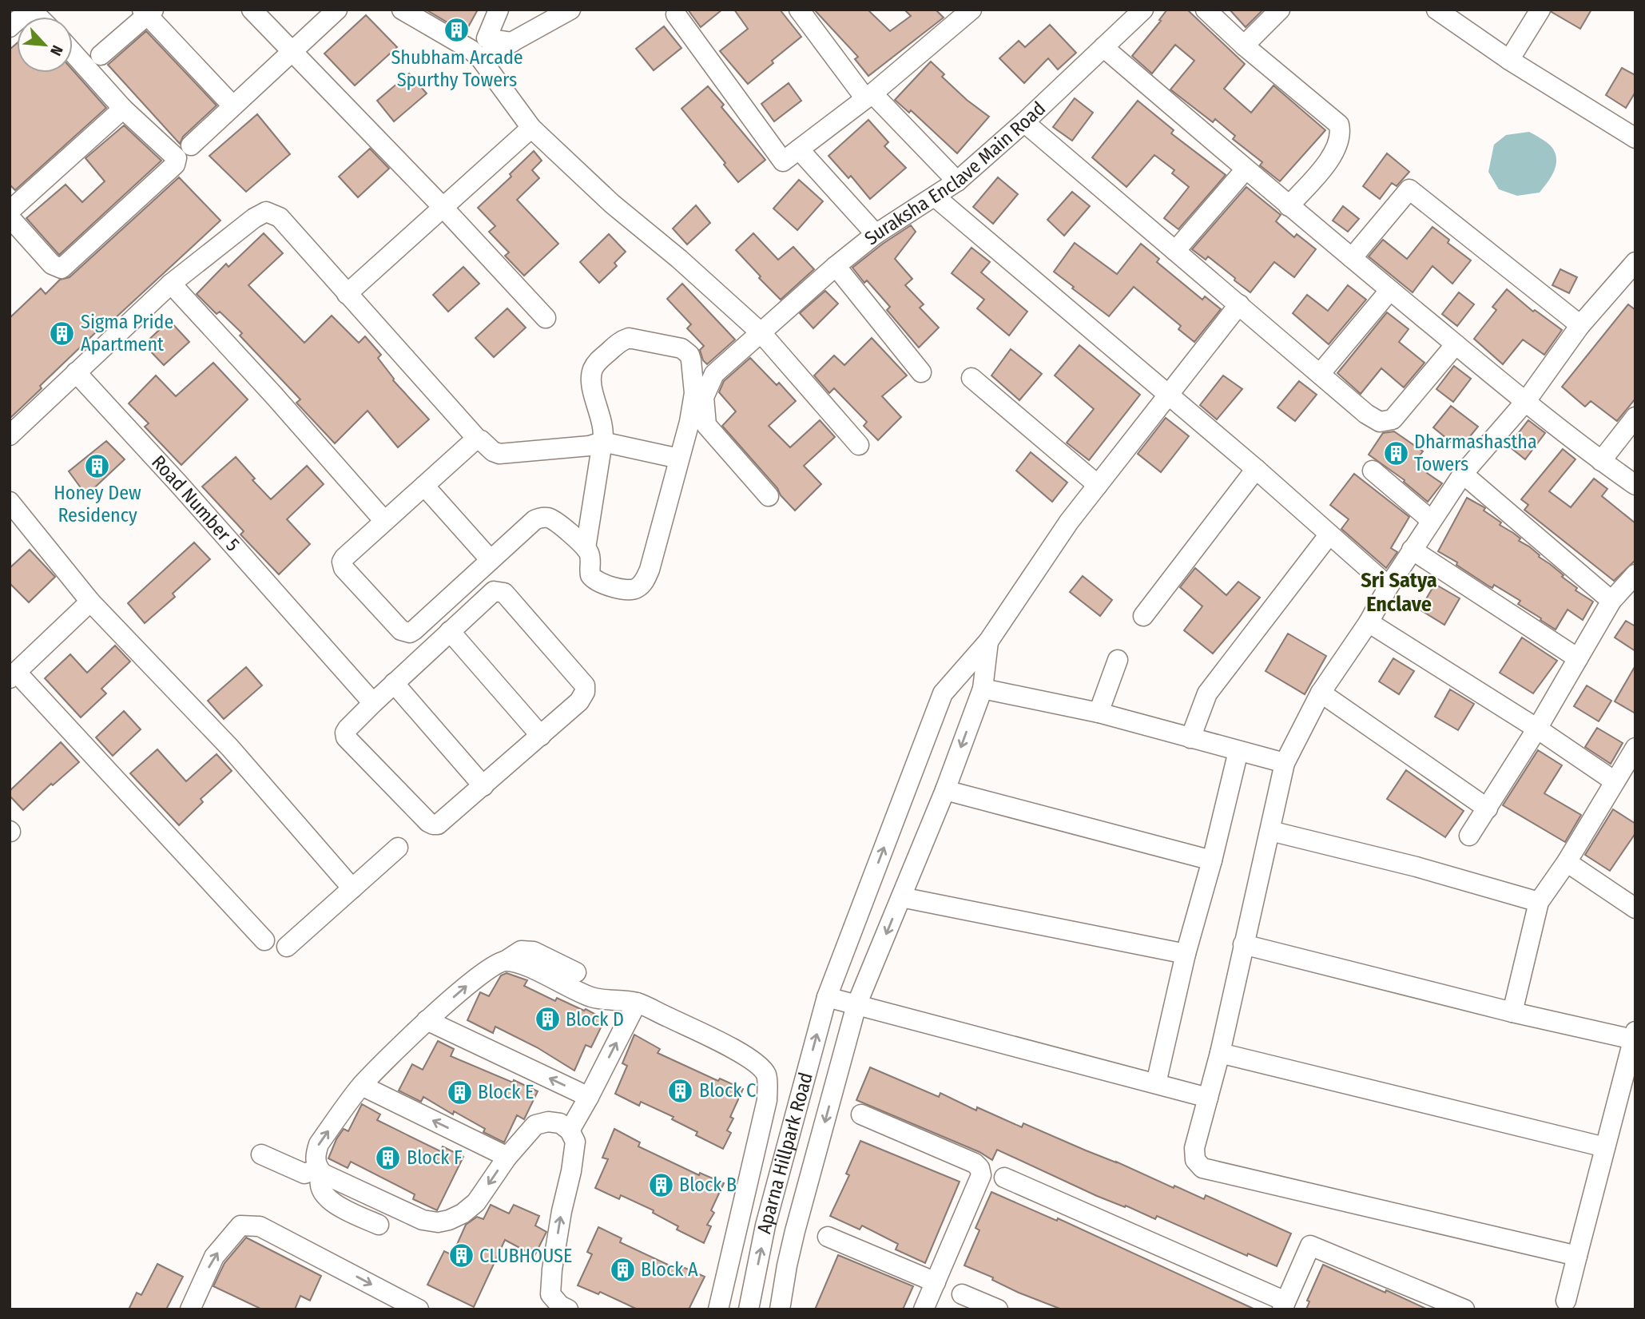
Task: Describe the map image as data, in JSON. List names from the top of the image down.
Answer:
{
  "streets": {
    "street": ["Suraksha Enclave Main Road", "Road Number 5", "Aparna Hillpark Road"]
  },
  "districts": ["Sri Satya Enclave"],
  "places": {
    "building": [
      "Shubham Arcade Spurthy Towers",
      "Sigma Pride Apartment",
      "Dharmashastha Towers",
      "Honey Dew Residency",
      "Block D",
      "Block C",
      "Block E",
      "Block F",
      "Block B",
      "CLUBHOUSE",
      "Block A"
    ]
  },
  "north": "bottom right"
}
